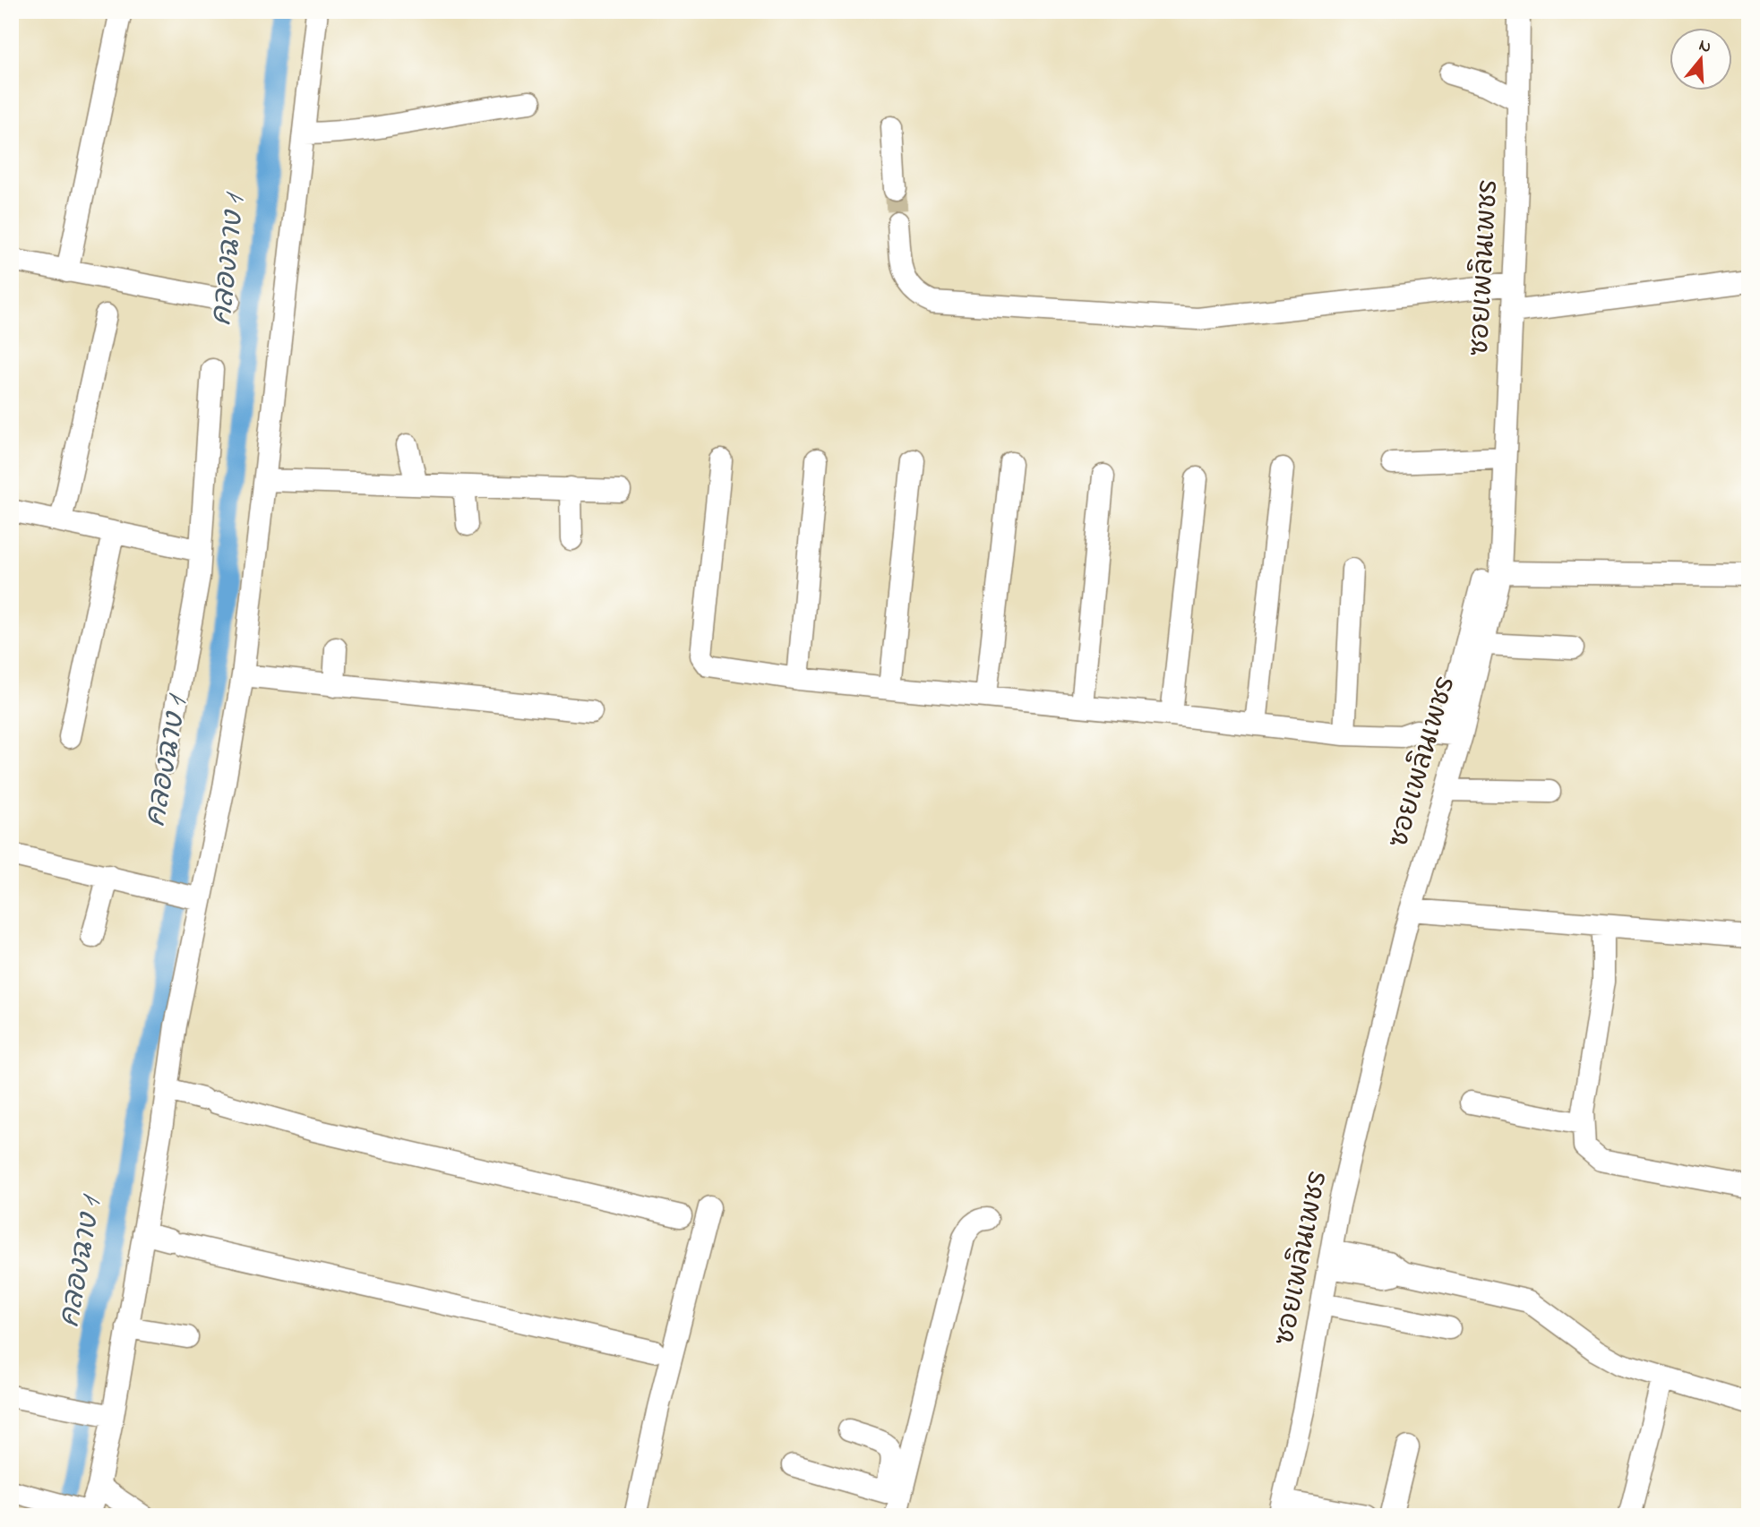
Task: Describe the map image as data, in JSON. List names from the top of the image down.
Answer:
{
  "streets": {
    "street": ["ซอยเพลินเพชร"]
  },
  "water": ["คลองฉาง 1"],
  "north": "top"
}
